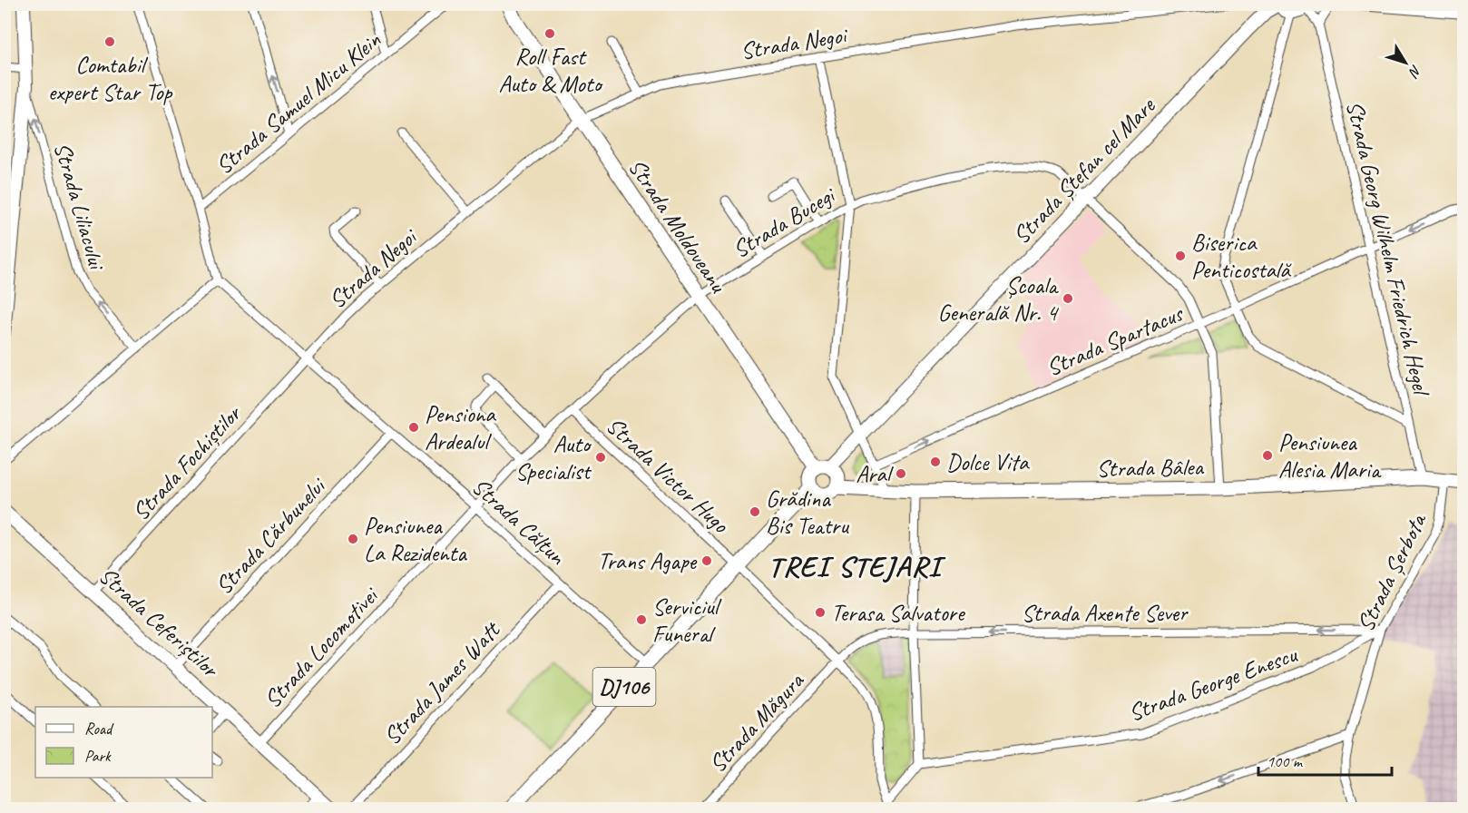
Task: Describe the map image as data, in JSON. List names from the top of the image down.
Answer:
{
  "streets": {
    "main road": ["Strada Moldoveanu", "Strada Bâlea", "DJ106"],
    "street": [
      "Strada Negoi",
      "Strada Samuel Micu Klein",
      "Strada Ștefan cel Mare",
      "Strada Liliacului",
      "Strada Bucegi",
      "Strada Georg Wilhelm Friedrich Hegel",
      "Strada Spartacus",
      "Strada Fochiștilor",
      "Strada Victor Hugo",
      "Strada Călțun",
      "Strada Cărbunelui",
      "Strada Șerbota",
      "Strada Axente Sever",
      "Strada Ceferiștilor",
      "Strada Locomotivei",
      "Strada James Watt",
      "Strada George Enescu",
      "Strada Măgura"
    ]
  },
  "crossings": [
    ["Strada Negoi", "Strada Moldoveanu"],
    ["Strada Negoi", "Strada Fochiștilor"],
    ["Strada Negoi", "Strada Călțun"],
    ["Strada Ștefan cel Mare", "Strada Bucegi"],
    ["Strada Ștefan cel Mare", "Strada Moldoveanu"],
    ["Strada Ștefan cel Mare", "Strada Bâlea"],
    ["Strada Ștefan cel Mare", "DJ106"],
    ["Strada Bucegi", "Strada Moldoveanu"],
    ["Strada Bucegi", "Strada Spartacus"],
    ["Strada Bucegi", "Strada Bâlea"],
    ["Strada Bucegi", "Strada Victor Hugo"],
    ["Strada Bucegi", "Strada Călțun"],
    ["Strada Bucegi", "Strada Locomotivei"],
    ["Strada Moldoveanu", "Strada Bâlea"],
    ["Strada Moldoveanu", "DJ106"],
    ["Strada Georg Wilhelm Friedrich Hegel", "Strada Spartacus"],
    ["Strada Georg Wilhelm Friedrich Hegel", "Strada Bâlea"],
    ["Strada Fochiștilor", "Strada Călțun"],
    ["Strada Fochiștilor", "Strada Ceferiștilor"],
    ["Strada Bâlea", "Strada Șerbota"],
    ["Strada Bâlea", "DJ106"],
    ["Strada Victor Hugo", "Strada Axente Sever"],
    ["Strada Victor Hugo", "DJ106"],
    ["Strada Victor Hugo", "Strada Măgura"],
    ["Strada Călțun", "Strada Cărbunelui"],
    ["Strada Călțun", "Strada Locomotivei"],
    ["Strada Călțun", "Strada James Watt"],
    ["Strada Călțun", "DJ106"],
    ["Strada Cărbunelui", "Strada Ceferiștilor"],
    ["Strada Șerbota", "Strada Axente Sever"],
    ["Strada Șerbota", "Strada George Enescu"],
    ["Strada Axente Sever", "Strada George Enescu"],
    ["Strada Axente Sever", "Strada Măgura"],
    ["Strada Ceferiștilor", "Strada Locomotivei"]
  ],
  "one_way": ["Strada Liliacului", "Strada Axente Sever"],
  "districts": ["TREI STEJARI"],
  "places": [
    "Roll Fast Auto & Moto",
    "Comtabil expert Star Top",
    "Biserica Penticostală",
    "Școala Generală Nr. 4",
    "Pensiona Ardealul",
    "Pensiunea Alesia Maria",
    "Auto Specialist",
    "Dolce Vita",
    "Aral",
    "Grădina Bis Teatru",
    "Pensiunea La Rezidenta",
    "Trans Agape",
    "Terasa Salvatore",
    "Serviciul Funeral"
  ],
  "legend": ["Road", "Park"],
  "scale_bar": "100 m",
  "north": "bottom right"
}
